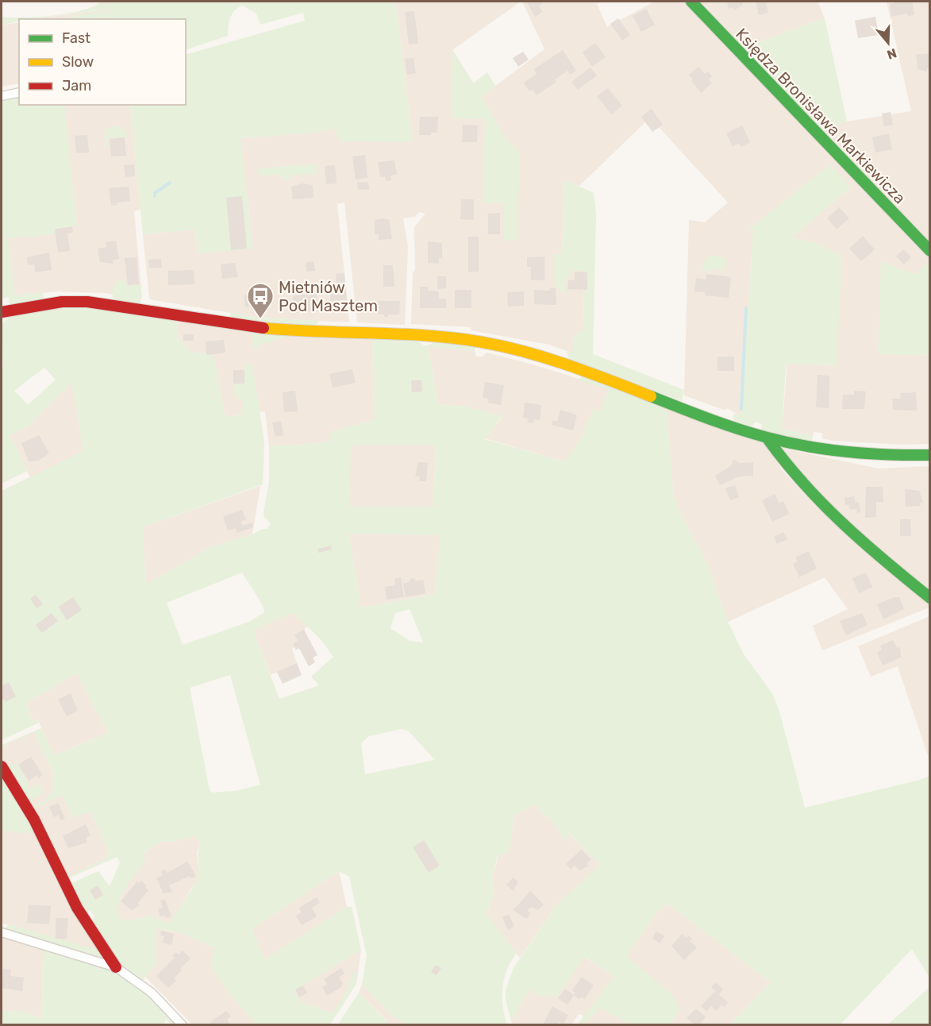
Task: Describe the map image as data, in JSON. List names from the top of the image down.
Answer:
{
  "streets": {
    "street": ["Księdza Bronisława Markiewicza"]
  },
  "places": {
    "bus stop": ["Mietniów Pod Masztem"]
  },
  "legend": ["Fast", "Slow", "Jam"],
  "north": "bottom"
}
